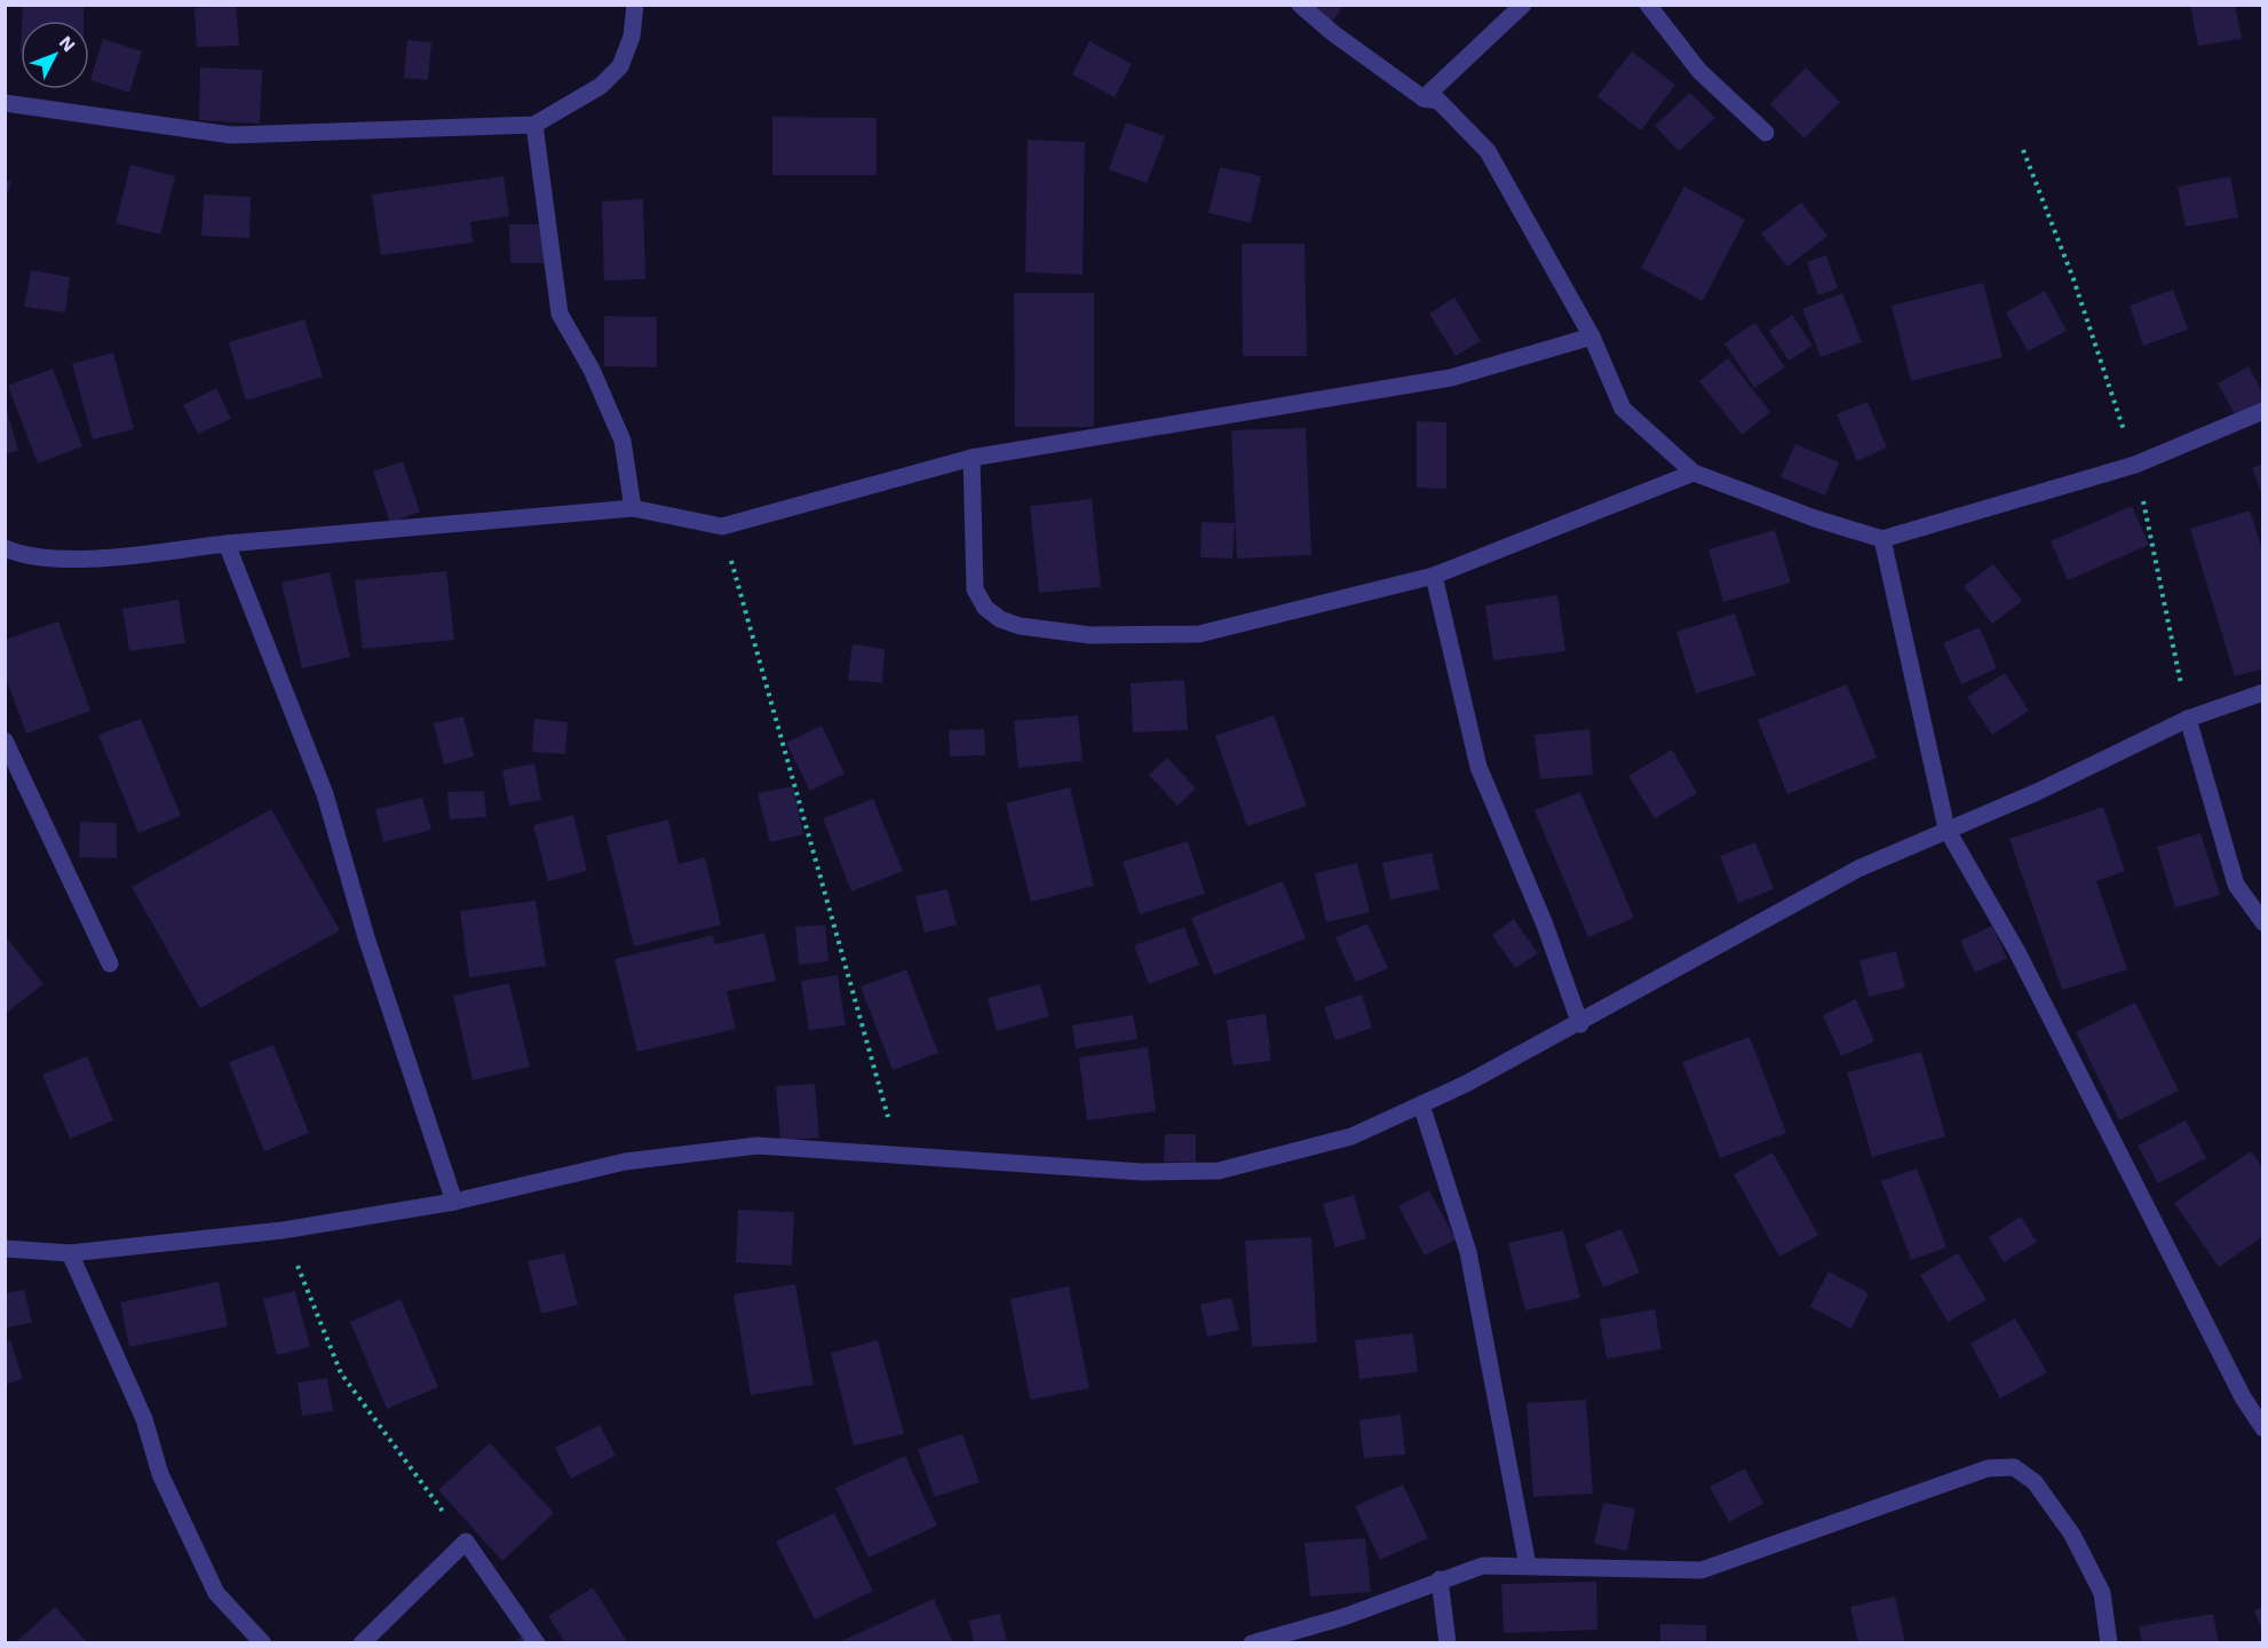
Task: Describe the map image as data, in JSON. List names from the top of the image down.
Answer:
{
  "north": "top right"
}
